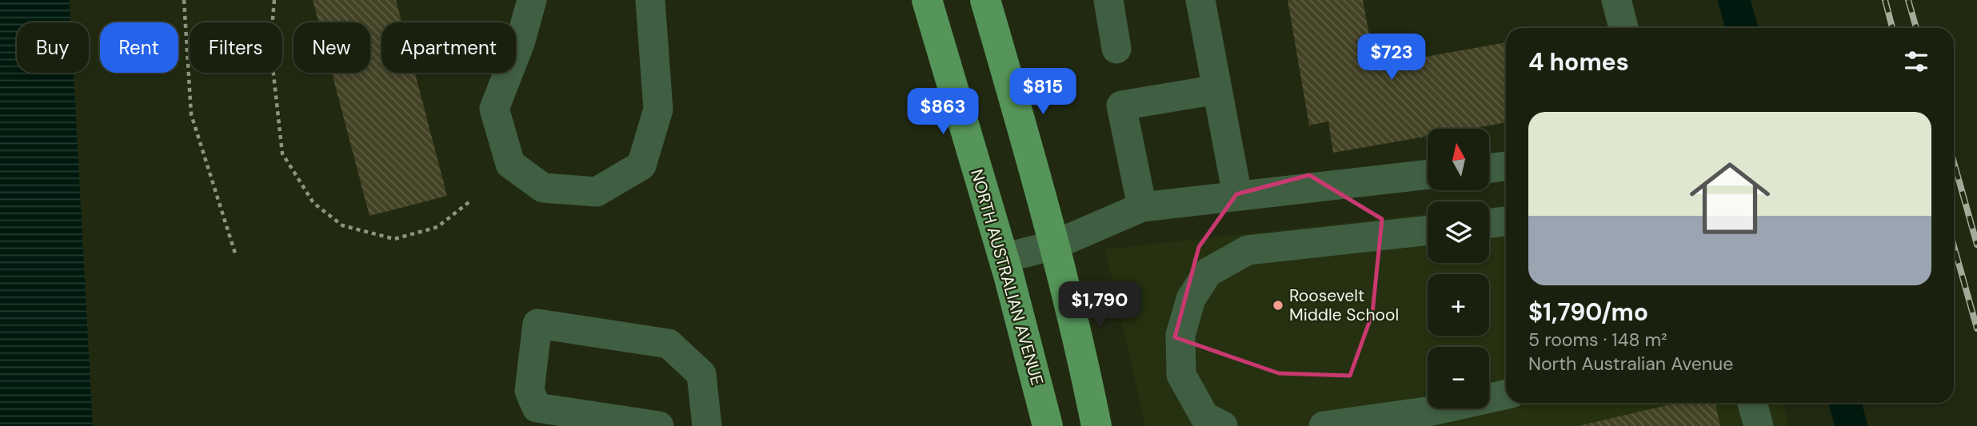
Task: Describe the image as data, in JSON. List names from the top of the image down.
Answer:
{
  "streets": {
    "main road": ["NORTH AUSTRALIAN AVENUE"]
  },
  "places": ["Roosevelt Middle School"],
  "north": "top",
  "page": {
    "chip": [
      "Buy",
      "Rent",
      "Filters",
      "New",
      "Apartment"
    ],
    "heading": "4 homes",
    "price": [
      "$723",
      "$815",
      "$863",
      "$1,790"
    ],
    "list": [
      {
        "name": "$1,790/mo",
        "note": "5 rooms · 148 m² · North Australian Avenue"
      }
    ],
    "map_buttons": ["+", "−"]
  }
}
